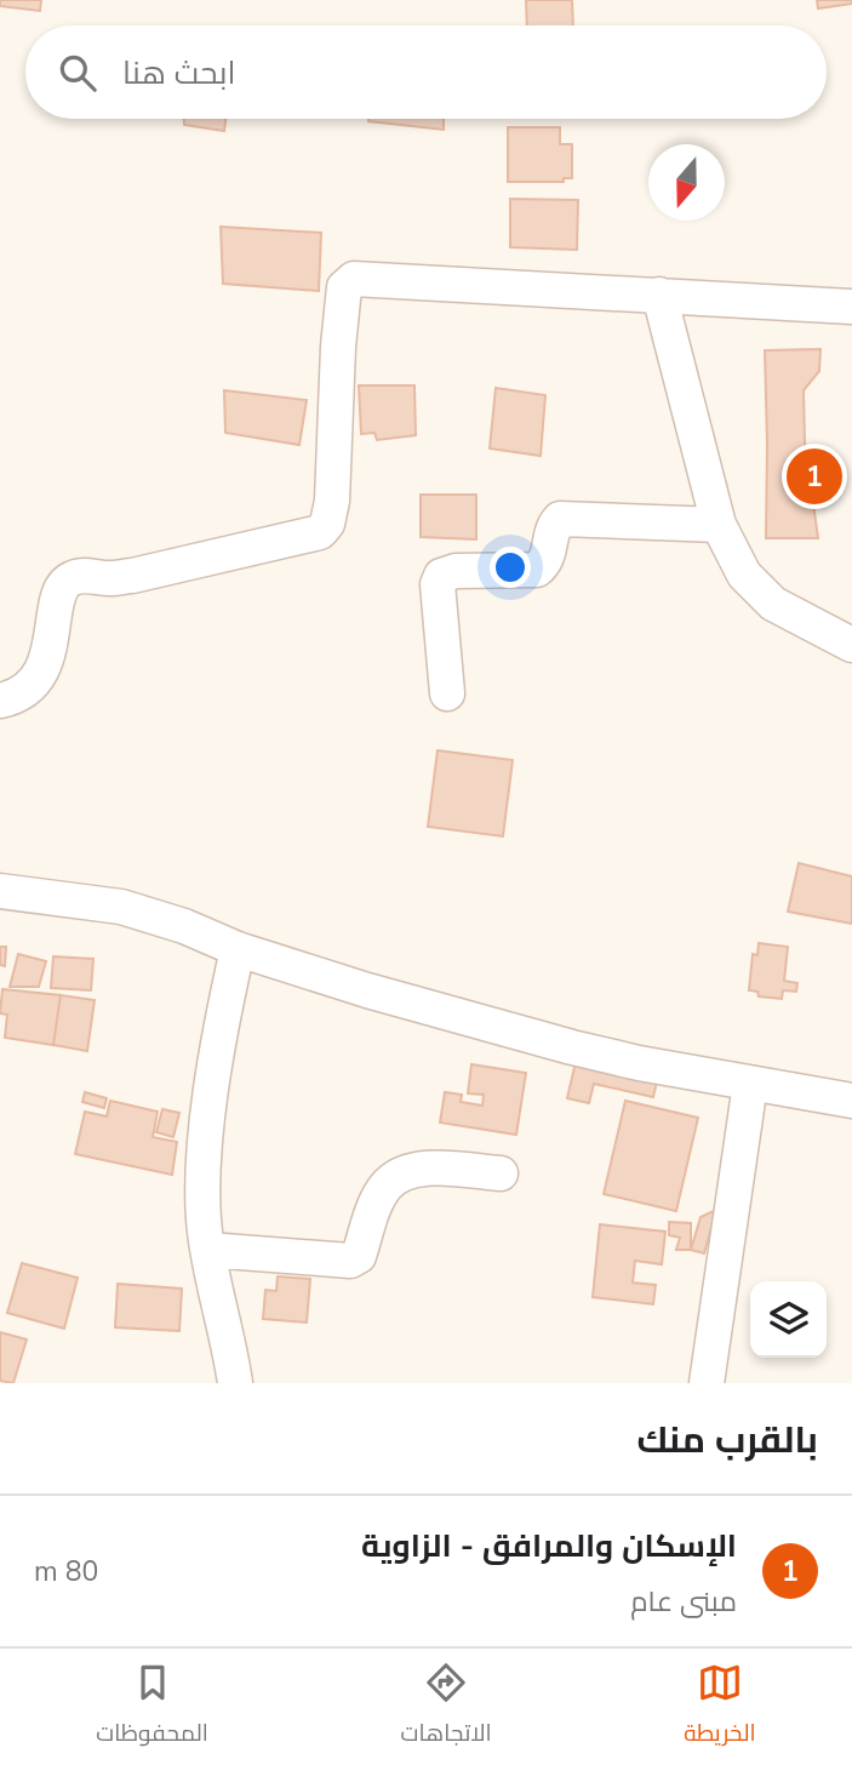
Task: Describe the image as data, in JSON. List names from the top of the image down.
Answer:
{
  "north": "bottom",
  "page": {
    "search": "ابحث هنا",
    "pins": "1",
    "heading": "بالقرب منك",
    "list": [
      {
        "mark": "1",
        "name": "الإسكان والمرافق - الزاوية",
        "note": "مبنى عام",
        "value": "80 m"
      }
    ],
    "nav": ["الخريطة", "الاتجاهات", "المحفوظات"]
  }
}
